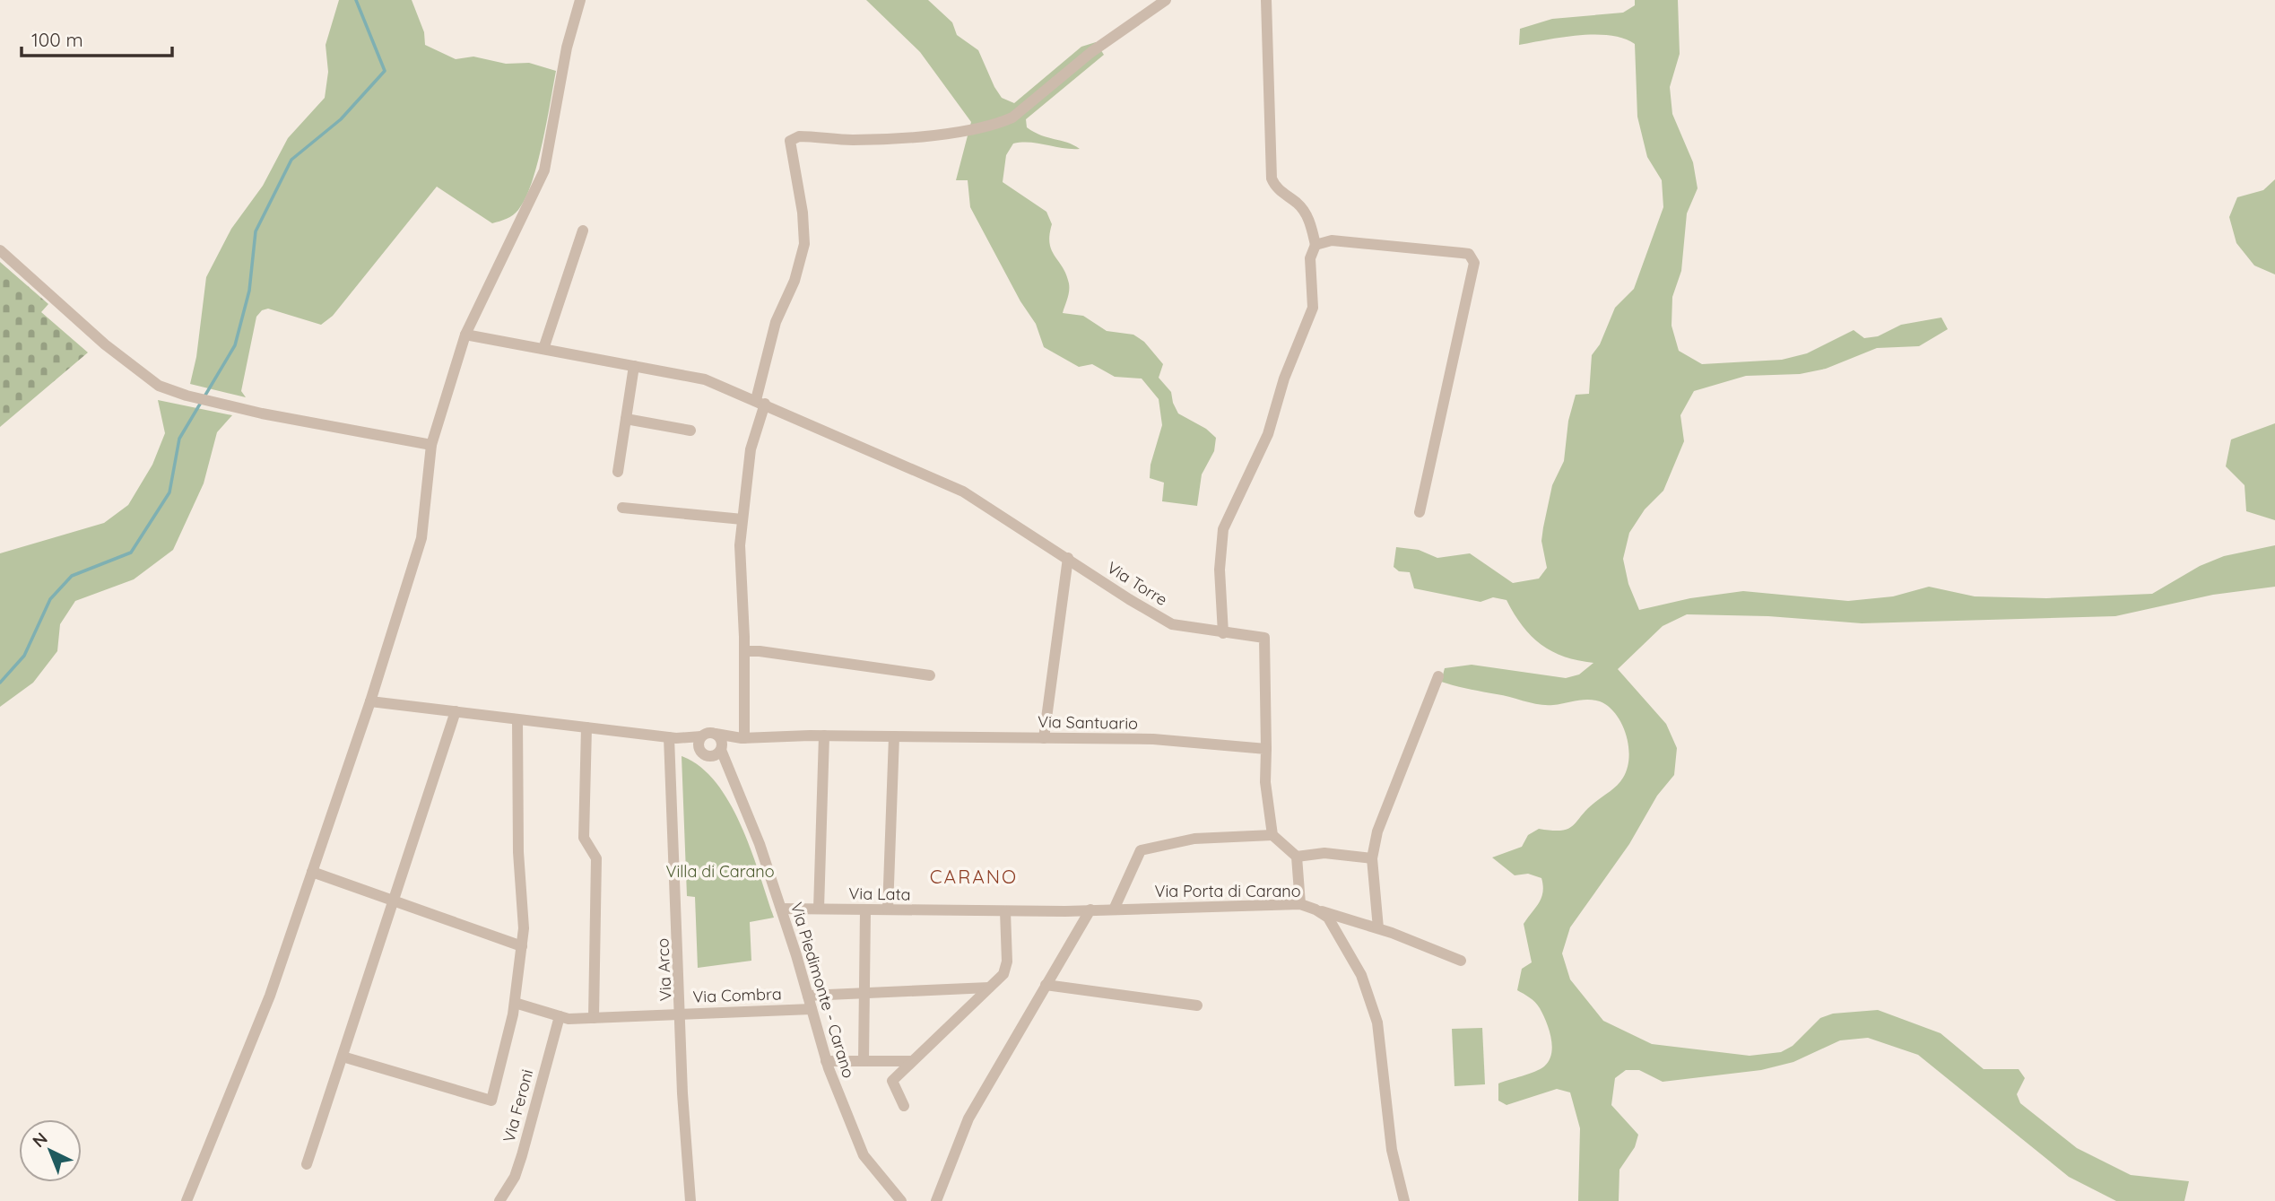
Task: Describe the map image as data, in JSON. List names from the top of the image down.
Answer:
{
  "streets": {
    "street": [
      "Via Torre",
      "Via Santuario",
      "Via Porta di Carano",
      "Via Lata",
      "Via Arco",
      "Via Piedimonte - Carano",
      "Via Combra",
      "Via Feroni"
    ]
  },
  "crossings": [
    ["Via Torre", "Via Santuario"],
    ["Via Santuario", "Via Piedimonte - Carano"],
    ["Via Porta di Carano", "Via Lata"],
    ["Via Lata", "Via Piedimonte - Carano"],
    ["Via Arco", "Via Combra"],
    ["Via Piedimonte - Carano", "Via Combra"],
    ["Via Combra", "Via Feroni"]
  ],
  "districts": ["CARANO"],
  "parks": ["Villa di Carano"],
  "scale_bar": "100 m",
  "north": "top left"
}
